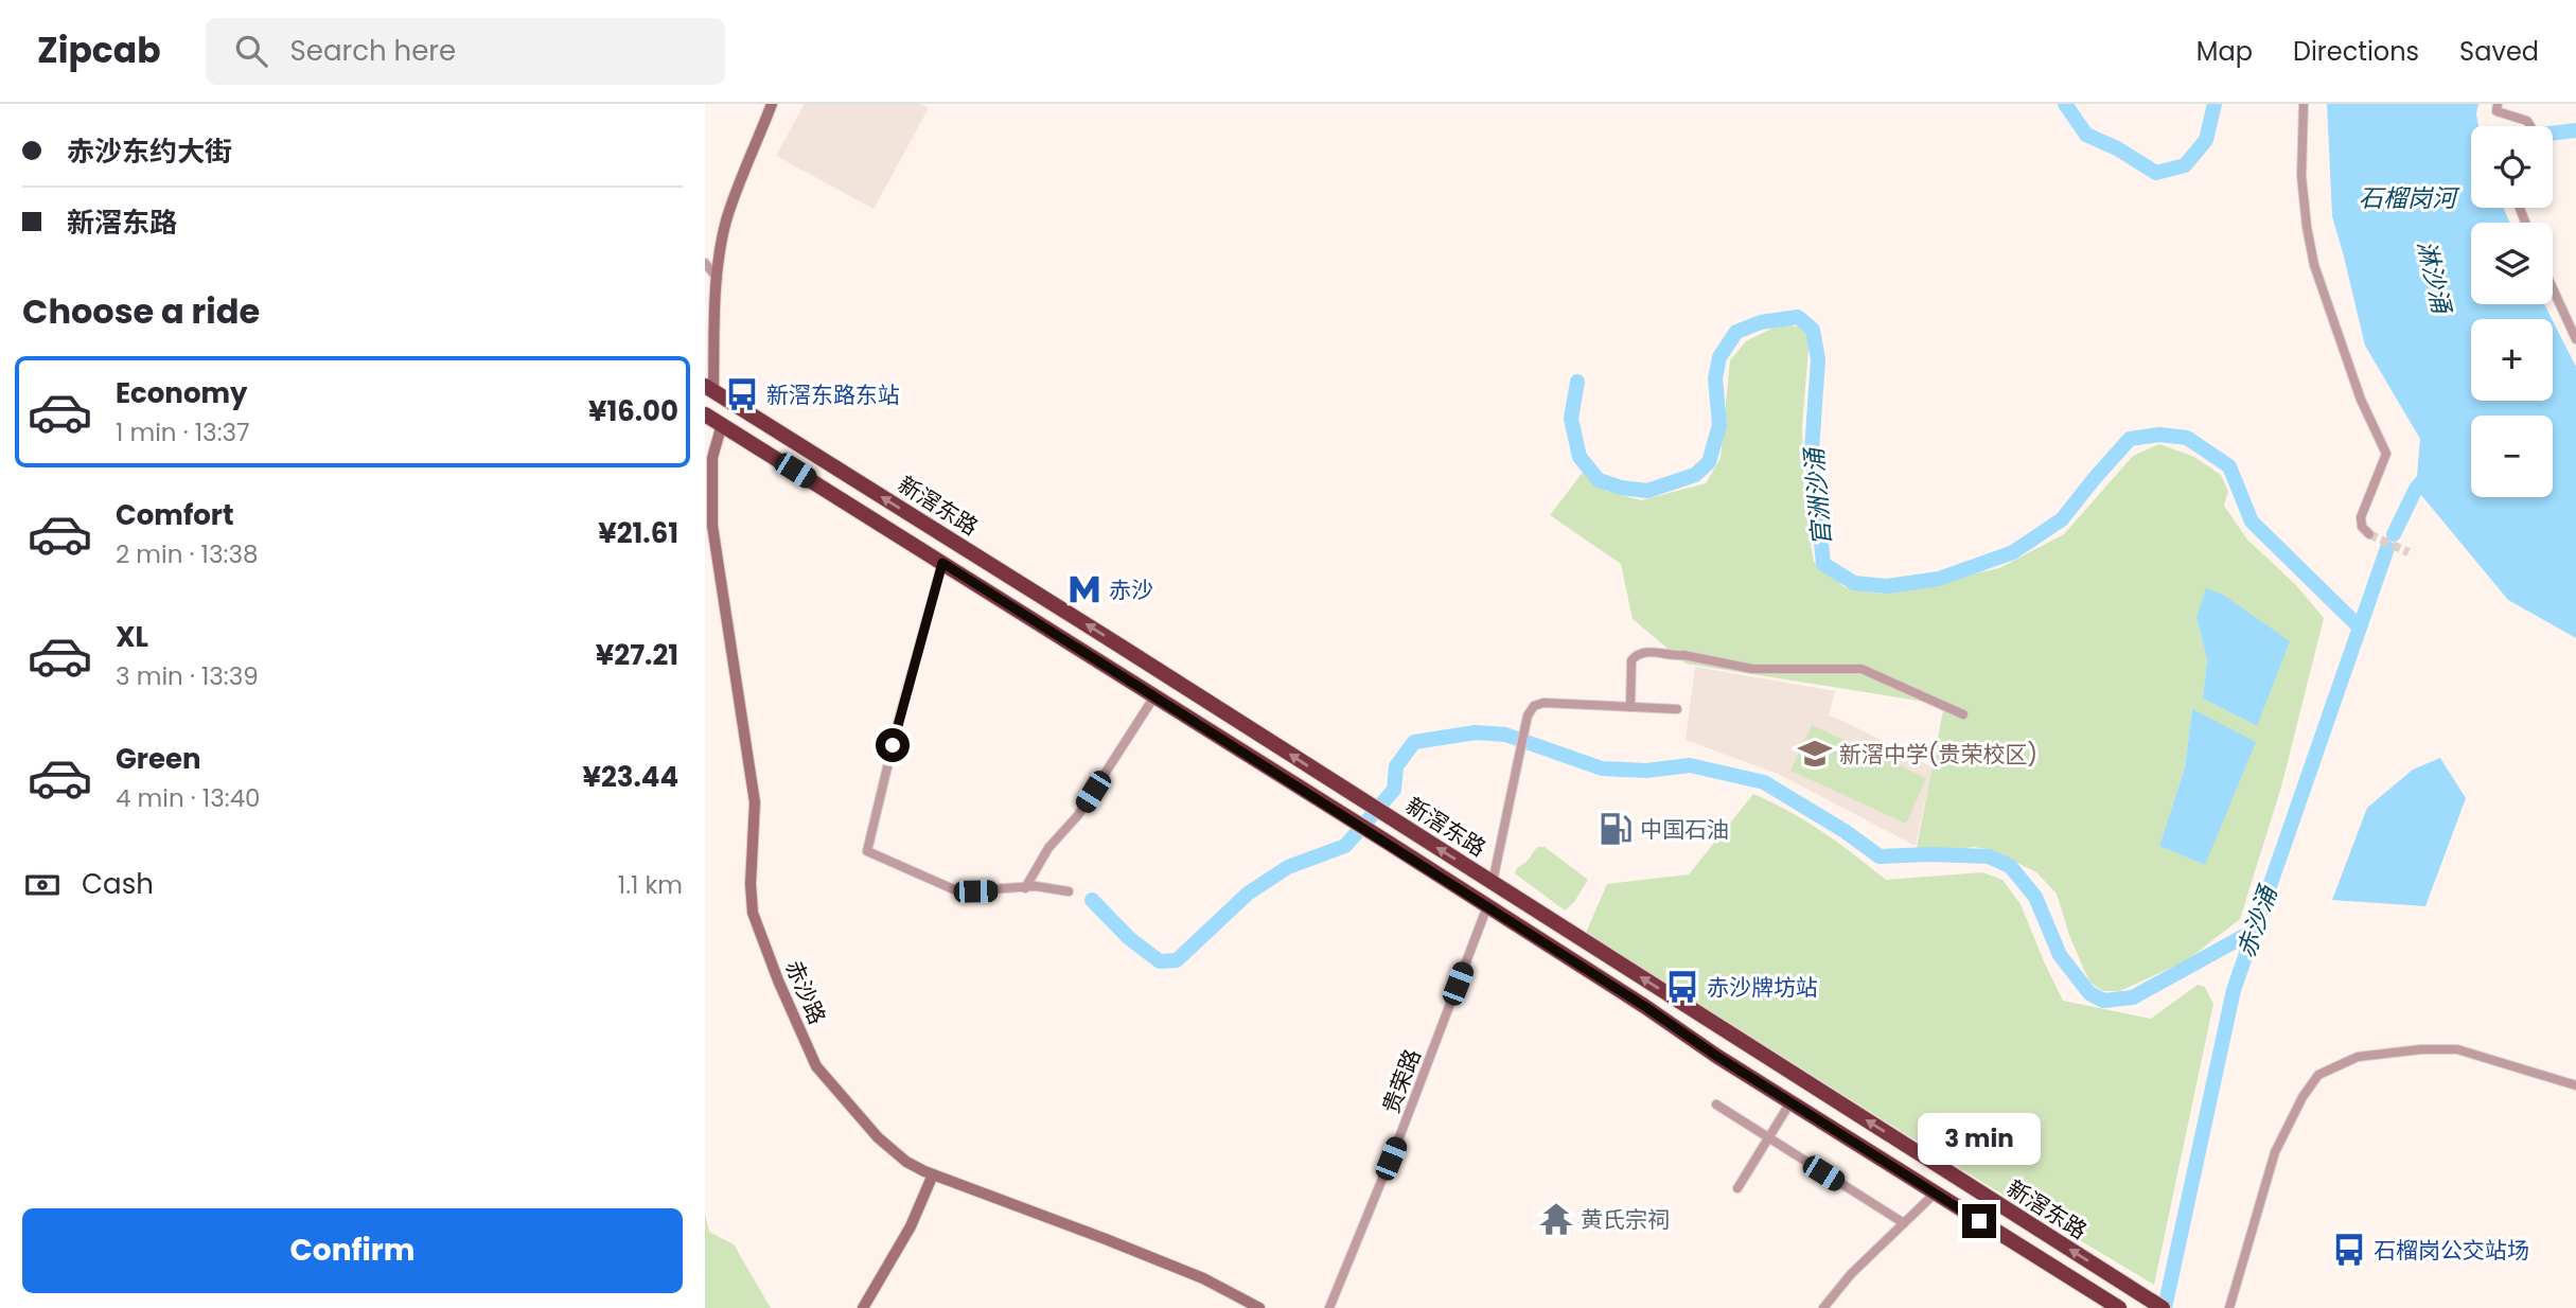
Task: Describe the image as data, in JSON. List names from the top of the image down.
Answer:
{
  "streets": {
    "highway": ["新滘东路"],
    "street": ["赤沙路", "贵荣路"]
  },
  "crossings": [
    ["新滘东路", "赤沙路"],
    ["新滘东路", "贵荣路"]
  ],
  "water": [
    "石榴岗河",
    "淋沙涌",
    "官洲沙涌",
    "赤沙涌"
  ],
  "places": {
    "bus stop": ["新滘东路东站", "赤沙牌坊站", "石榴岗公交站场"],
    "metro station": ["赤沙"],
    "school or university": ["新滘中学(贵荣校区)"],
    "fuel station": ["中国石油"],
    "temple": ["黄氏宗祠"]
  },
  "page": {
    "header": "Zipcab",
    "search": "Search here",
    "nav": ["Map", "Directions", "Saved"],
    "banner": ["赤沙东约大街", "新滘东路"],
    "map_buttons": ["+", "−"],
    "heading": "Choose a ride",
    "list": [
      {
        "name": "Economy",
        "note": "1 min · 13:37",
        "value": "¥16.00"
      },
      {
        "name": "Comfort",
        "note": "2 min · 13:38",
        "value": "¥21.61"
      },
      {
        "name": "XL",
        "note": "3 min · 13:39",
        "value": "¥27.21"
      },
      {
        "name": "Green",
        "note": "4 min · 13:40",
        "value": "¥23.44"
      }
    ],
    "pay": ["Cash", "1.1 km"],
    "bubble": "3 min",
    "buttons": "Confirm"
  }
}
